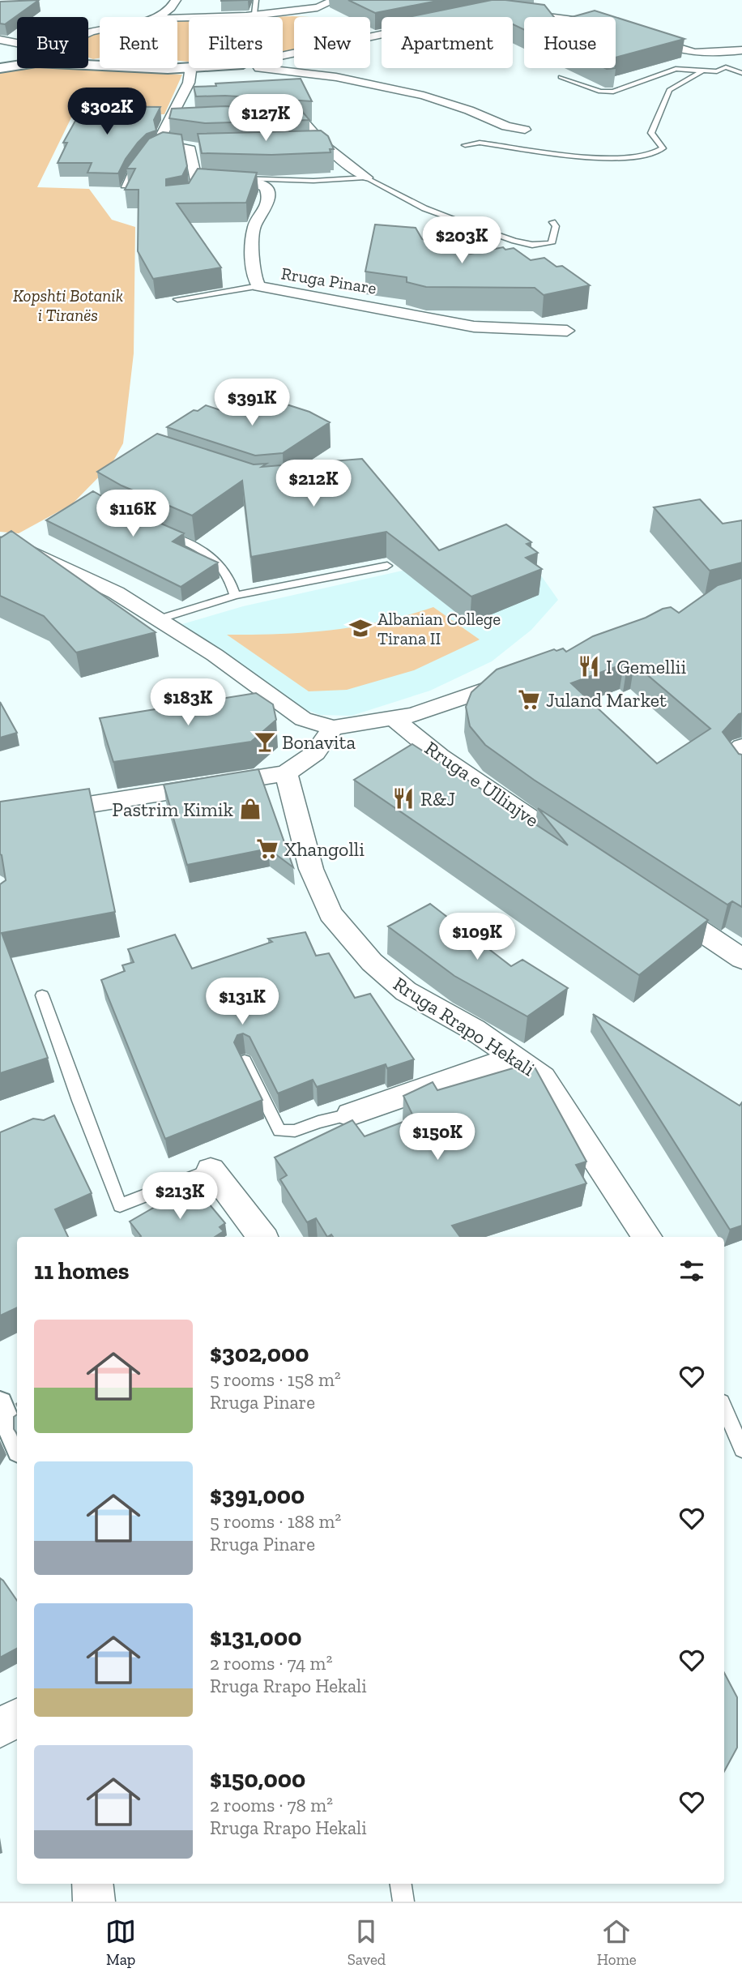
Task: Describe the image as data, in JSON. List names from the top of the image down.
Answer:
{
  "streets": {
    "street": ["Rruga Pinare", "Rruga e Ullinjve", "Rruga Rrapo Hekali"]
  },
  "parks": ["Kopshti Botanik i Tiranës"],
  "places": {
    "school or university": ["Albanian College Tirana II"],
    "restaurant": ["I Gemellii", "R&J"],
    "supermarket": ["Juland Market", "Xhangolli"],
    "bar": ["Bonavita"],
    "shop": ["Pastrim Kimik"]
  },
  "page": {
    "chip": [
      "Buy",
      "Rent",
      "Filters",
      "New",
      "Apartment",
      "House"
    ],
    "price": [
      "$302K",
      "$127K",
      "$203K",
      "$391K",
      "$212K",
      "$116K",
      "$183K",
      "$109K",
      "$131K",
      "$150K",
      "$213K"
    ],
    "heading": "11 homes",
    "list": [
      {
        "name": "$302,000",
        "note": "5 rooms · 158 m² · Rruga Pinare"
      },
      {
        "name": "$391,000",
        "note": "5 rooms · 188 m² · Rruga Pinare"
      },
      {
        "name": "$131,000",
        "note": "2 rooms · 74 m² · Rruga Rrapo Hekali"
      },
      {
        "name": "$150,000",
        "note": "2 rooms · 78 m² · Rruga Rrapo Hekali"
      }
    ],
    "tabs": ["Map", "Saved", "Home"]
  }
}
